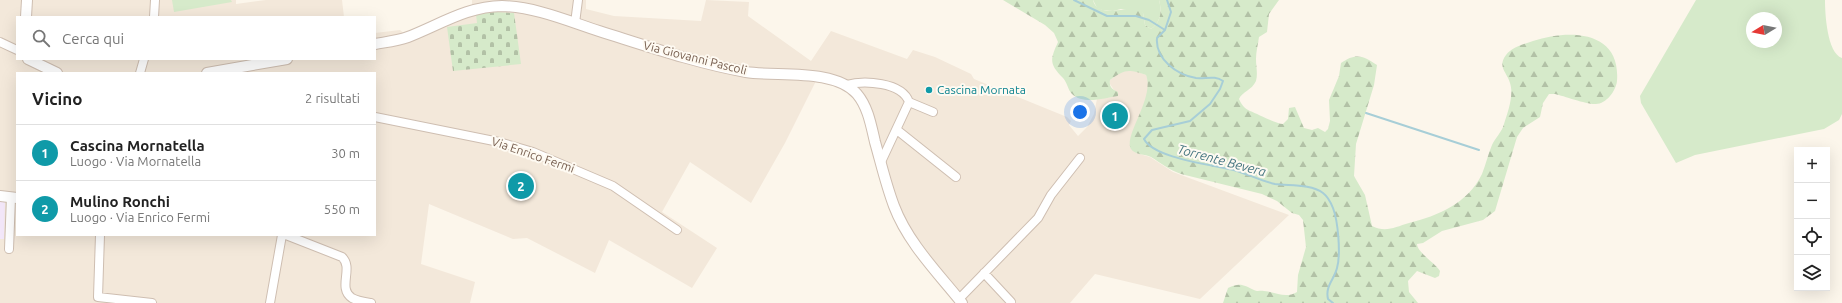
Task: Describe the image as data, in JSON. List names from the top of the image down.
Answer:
{
  "streets": {
    "street": ["Via Giovanni Pascoli", "Via Enrico Fermi"]
  },
  "water": ["Torrente Bevera"],
  "places": ["Cascina Mornata"],
  "north": "left",
  "page": {
    "search": "Cerca qui",
    "heading": ["Vicino", "2 risultati"],
    "pins": ["1", "2"],
    "list": [
      {
        "mark": "1",
        "name": "Cascina Mornatella",
        "note": "Luogo · Via Mornatella",
        "value": "30 m"
      },
      {
        "mark": "2",
        "name": "Mulino Ronchi",
        "note": "Luogo · Via Enrico Fermi",
        "value": "550 m"
      }
    ],
    "map_buttons": ["+", "−"]
  }
}
